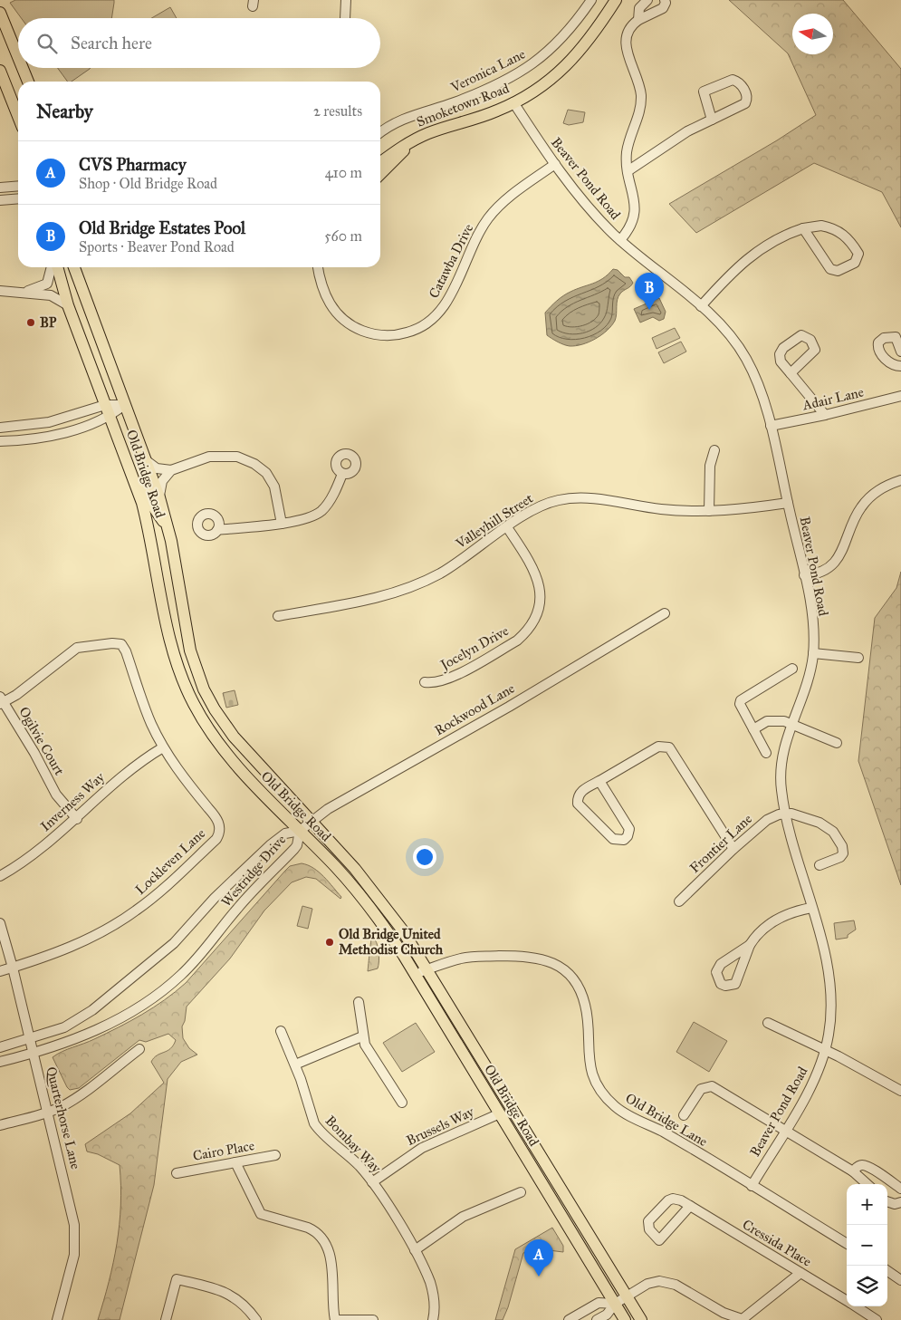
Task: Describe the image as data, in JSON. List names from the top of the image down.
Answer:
{
  "streets": {
    "main road": ["Smoketown Road", "Old Bridge Road"],
    "street": [
      "Veronica Lane",
      "Beaver Pond Road",
      "Catawba Drive",
      "Adair Lane",
      "Valleyhill Street",
      "Jocelyn Drive",
      "Rockwood Lane",
      "Ogilvie Court",
      "Inverness Way",
      "Frontier Lane",
      "Lockleven Lane",
      "Westridge Drive",
      "Quarterhorse Lane",
      "Old Bridge Lane",
      "Brussels Way",
      "Bombay Way",
      "Cairo Place",
      "Cressida Place"
    ]
  },
  "crossings": [
    ["Smoketown Road", "Beaver Pond Road"],
    ["Beaver Pond Road", "Catawba Drive"],
    ["Beaver Pond Road", "Adair Lane"],
    ["Beaver Pond Road", "Valleyhill Street"],
    ["Beaver Pond Road", "Frontier Lane"],
    ["Beaver Pond Road", "Old Bridge Lane"],
    ["Old Bridge Road", "Rockwood Lane"],
    ["Old Bridge Road", "Westridge Drive"],
    ["Old Bridge Road", "Old Bridge Lane"],
    ["Old Bridge Road", "Brussels Way"],
    ["Valleyhill Street", "Jocelyn Drive"],
    ["Rockwood Lane", "Westridge Drive"],
    ["Ogilvie Court", "Inverness Way"],
    ["Ogilvie Court", "Lockleven Lane"],
    ["Inverness Way", "Lockleven Lane"],
    ["Lockleven Lane", "Quarterhorse Lane"],
    ["Westridge Drive", "Quarterhorse Lane"],
    ["Brussels Way", "Bombay Way"]
  ],
  "places": ["BP", "Old Bridge United Methodist Church"],
  "north": "left",
  "page": {
    "search": "Search here",
    "heading": ["Nearby", "2 results"],
    "list": [
      {
        "mark": "A",
        "name": "CVS Pharmacy",
        "note": "Shop · Old Bridge Road",
        "value": "410 m"
      },
      {
        "mark": "B",
        "name": "Old Bridge Estates Pool",
        "note": "Sports · Beaver Pond Road",
        "value": "560 m"
      }
    ],
    "pins": ["B", "A"],
    "map_buttons": ["+", "−"]
  }
}
